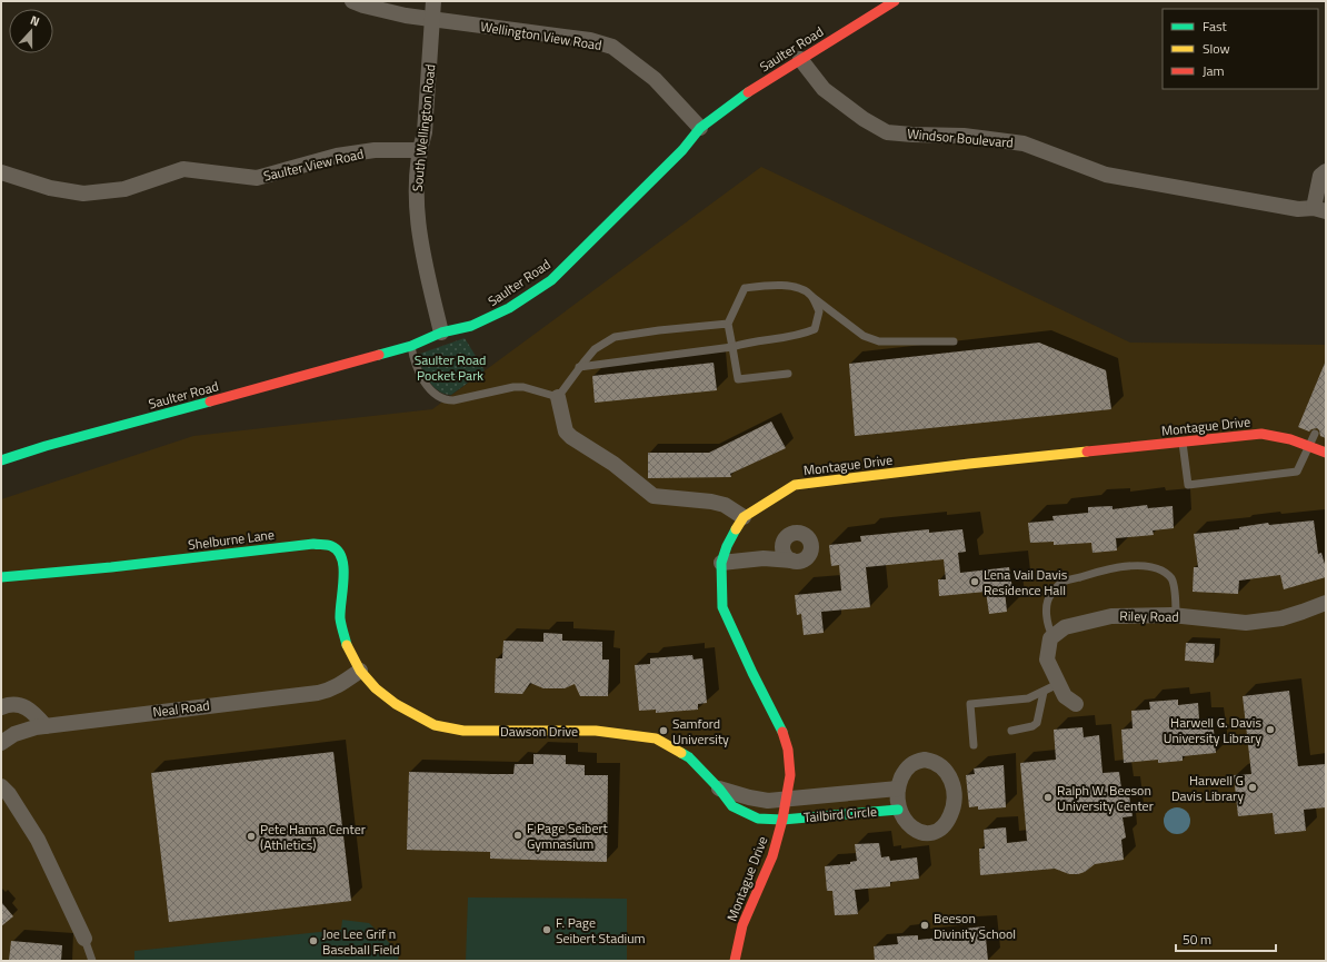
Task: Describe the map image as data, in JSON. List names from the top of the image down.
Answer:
{
  "streets": {
    "street": [
      "Wellington View Road",
      "Saulter Road",
      "South Wellington Road",
      "Windsor Boulevard",
      "Saulter View Road",
      "Montague Drive",
      "Shelburne Lane",
      "Riley Road",
      "Neal Road",
      "Dawson Drive",
      "Tailbird Circle"
    ]
  },
  "crossings": [
    ["Wellington View Road", "Saulter Road"],
    ["Wellington View Road", "South Wellington Road"],
    ["Saulter Road", "South Wellington Road"],
    ["Saulter Road", "Windsor Boulevard"],
    ["South Wellington Road", "Saulter View Road"],
    ["Montague Drive", "Dawson Drive"],
    ["Montague Drive", "Tailbird Circle"],
    ["Shelburne Lane", "Neal Road"],
    ["Shelburne Lane", "Dawson Drive"],
    ["Neal Road", "Dawson Drive"],
    ["Dawson Drive", "Tailbird Circle"]
  ],
  "parks": ["Saulter Road Pocket Park"],
  "places": [
    "Lena Vail Davis Residence Hall",
    "Harwell G. Davis University Library",
    "Samford University",
    "Harwell G Davis Library",
    "Ralph W. Beeson University Center",
    "F Page Seibert Gymnasium",
    "Pete Hanna Center (Athletics)",
    "Beeson Divinity School",
    "F. Page Seibert Stadium",
    "Joe Lee Grif n Baseball Field"
  ],
  "legend": ["Fast", "Slow", "Jam"],
  "scale_bar": "50 m",
  "north": "top"
}
